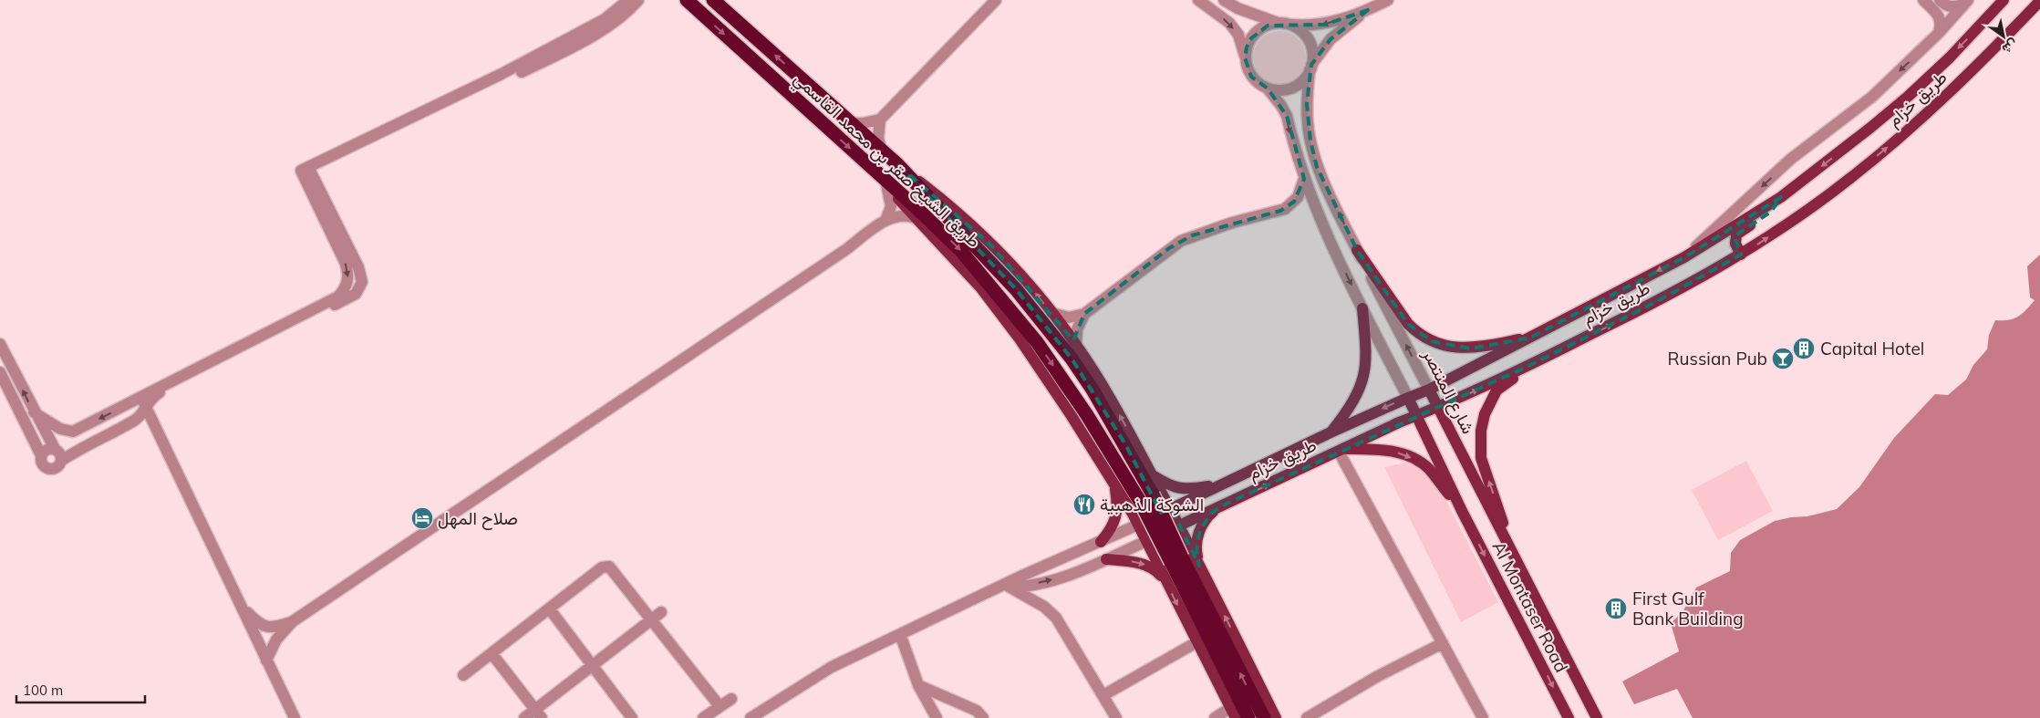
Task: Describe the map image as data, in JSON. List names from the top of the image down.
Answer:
{
  "streets": {
    "highway": ["طريق الشيخ صقر بن محمد القاسمي"],
    "main road": ["طريق خزام", "شارع المنتصر", "Al Montaser Road"]
  },
  "crossings": [
    ["طريق خزام", "شارع المنتصر"]
  ],
  "one_way": ["Al Montaser Road"],
  "places": {
    "building": ["Capital Hotel", "First Gulf Bank Building"],
    "bar": ["Russian Pub"],
    "restaurant": ["الشوكة الذهبية"],
    "hotel": ["صلاح المهل"]
  },
  "scale_bar": "100 m",
  "north": "bottom right"
}
